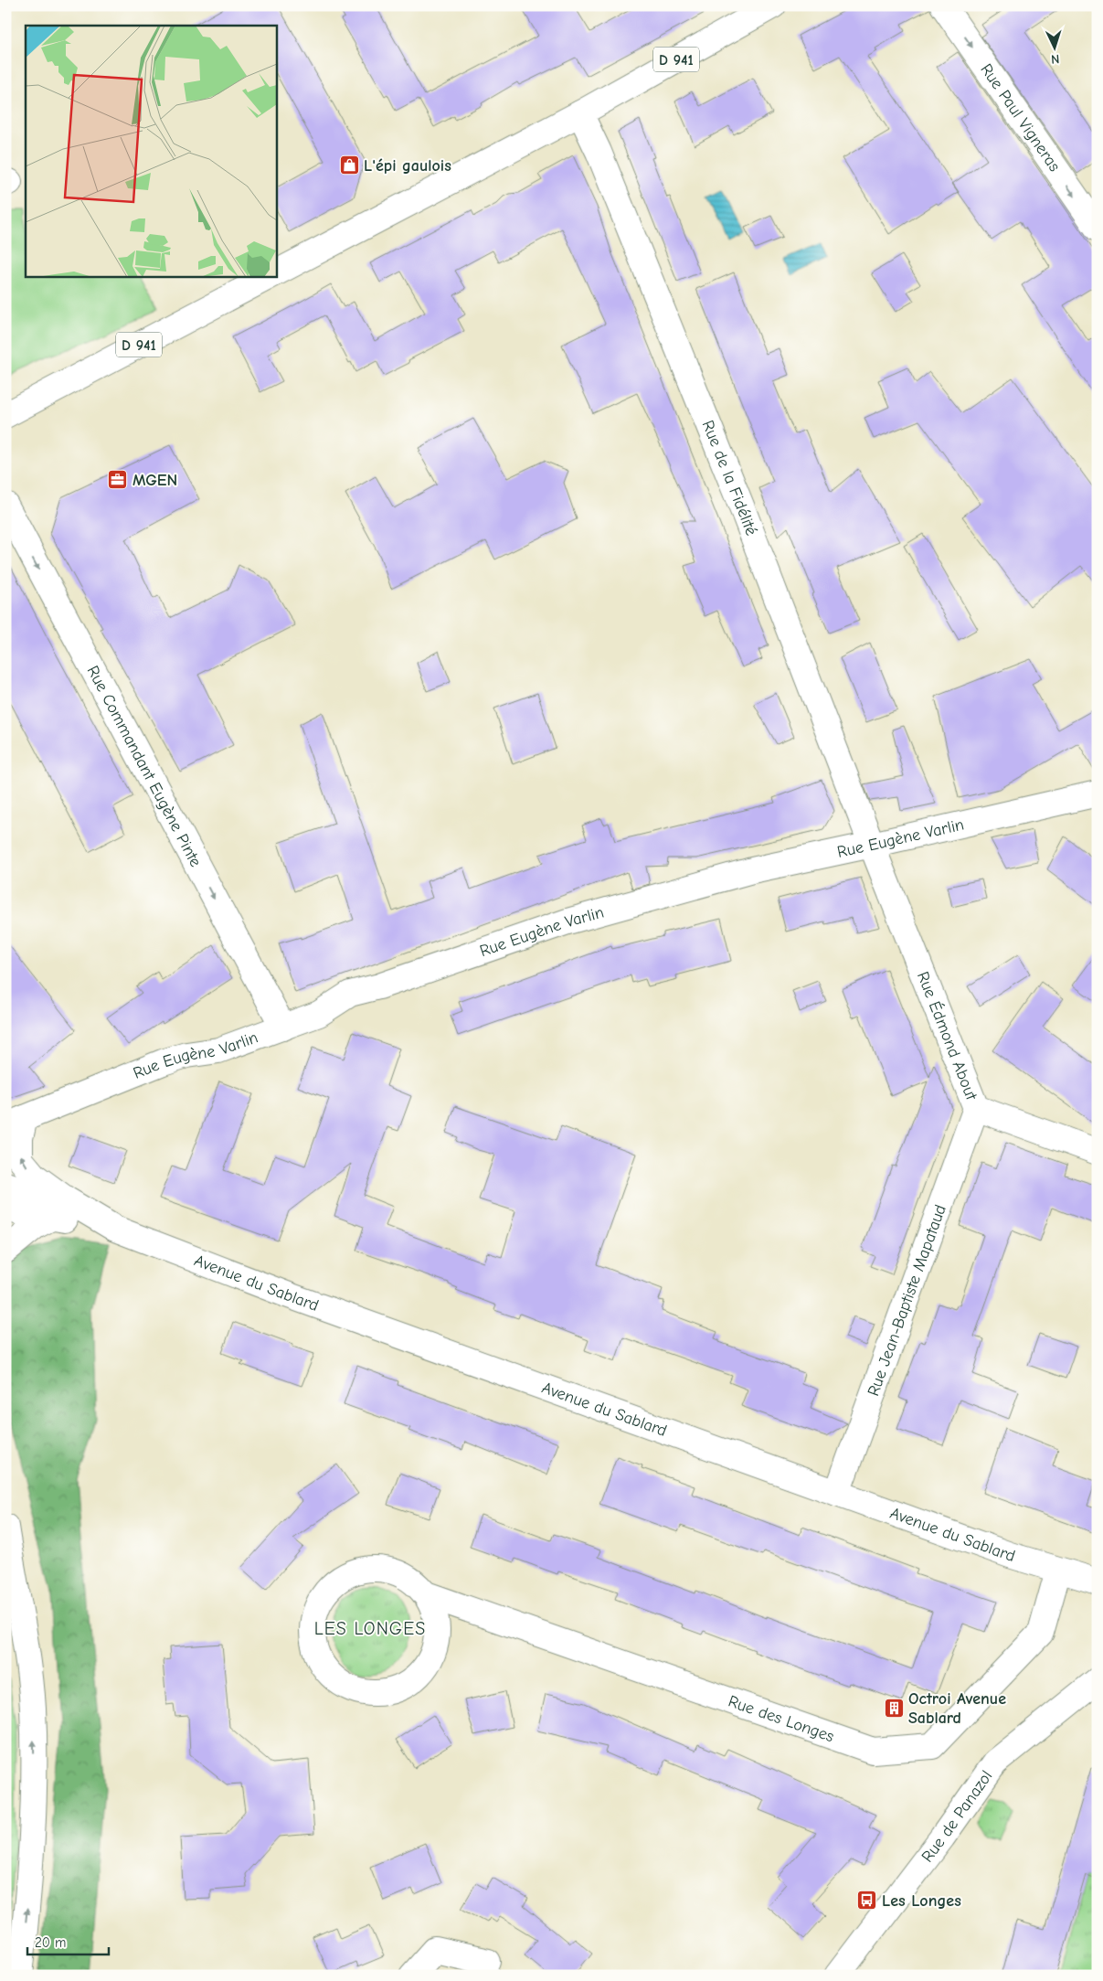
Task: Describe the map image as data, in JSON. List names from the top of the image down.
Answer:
{
  "streets": {
    "main road": [
      "D 941",
      "Rue Paul Vigneras",
      "Rue de la Fidélité",
      "Rue Commandant Eugène Pinte",
      "Rue Eugène Varlin",
      "Rue Édmond About",
      "Avenue du Sablard",
      "Rue Jean-Baptiste Mapataud",
      "Rue des Longes",
      "Rue de Panazol"
    ]
  },
  "crossings": [
    ["D 941", "Rue de la Fidélité"],
    ["Rue de la Fidélité", "Rue Eugène Varlin"],
    ["Rue de la Fidélité", "Rue Édmond About"],
    ["Rue Commandant Eugène Pinte", "Rue Eugène Varlin"],
    ["Rue Eugène Varlin", "Rue Édmond About"],
    ["Rue Eugène Varlin", "Avenue du Sablard"],
    ["Rue Édmond About", "Rue Jean-Baptiste Mapataud"],
    ["Avenue du Sablard", "Rue Jean-Baptiste Mapataud"],
    ["Avenue du Sablard", "Rue des Longes"]
  ],
  "one_way": ["Rue Paul Vigneras", "Rue Commandant Eugène Pinte"],
  "districts": ["LES LONGES"],
  "places": {
    "shop": ["L'épi gaulois"],
    "office": ["MGEN"],
    "building": ["Octroi Avenue Sablard"],
    "bus stop": ["Les Longes"]
  },
  "scale_bar": "20 m",
  "north": "bottom"
}
